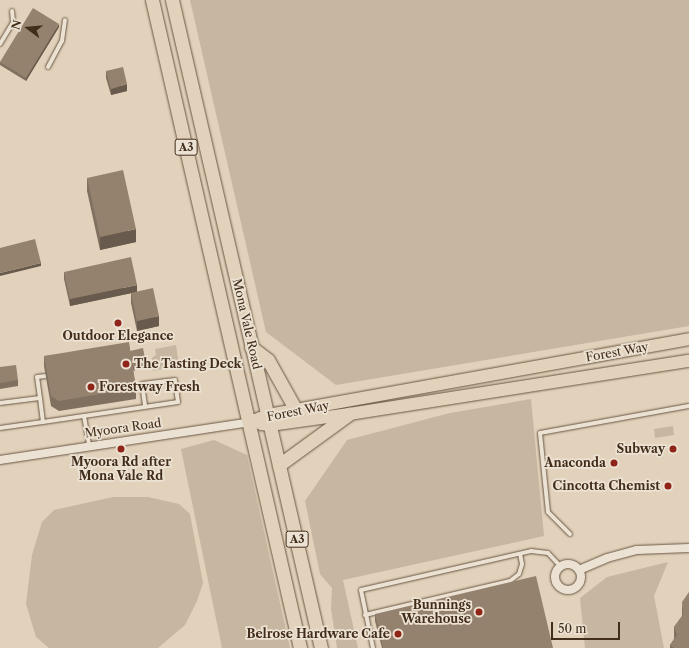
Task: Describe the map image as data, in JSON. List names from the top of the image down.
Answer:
{
  "streets": {
    "highway": ["A3", "Mona Vale Road"],
    "main road": ["Forest Way"],
    "street": ["Myoora Road"]
  },
  "crossings": [
    ["Mona Vale Road", "Forest Way"],
    ["Mona Vale Road", "Myoora Road"],
    ["Forest Way", "Myoora Road"]
  ],
  "places": [
    "Outdoor Elegance",
    "The Tasting Deck",
    "Forestway Fresh",
    "Myoora Rd after Mona Vale Rd",
    "Subway",
    "Anaconda",
    "Cincotta Chemist",
    "Bunnings Warehouse",
    "Belrose Hardware Cafe"
  ],
  "scale_bar": "50 m",
  "north": "left"
}
